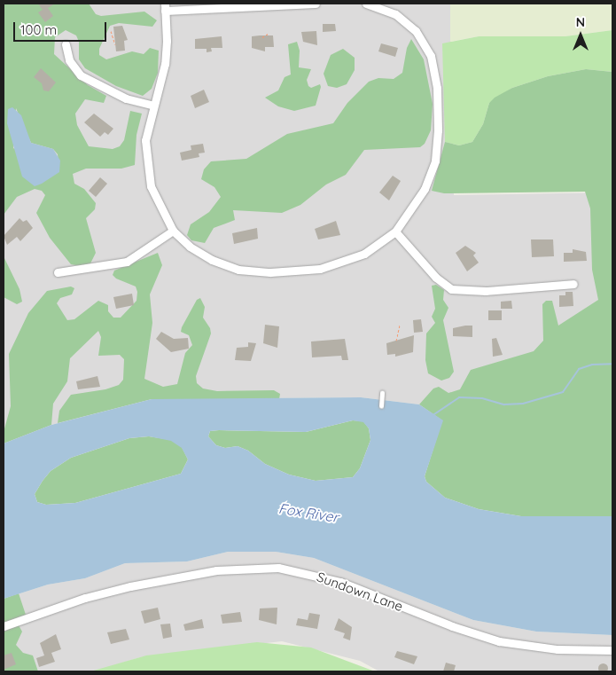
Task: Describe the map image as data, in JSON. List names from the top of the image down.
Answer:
{
  "streets": {
    "street": ["Sundown Lane"]
  },
  "water": ["Fox River"],
  "scale_bar": "100 m",
  "north": "top"
}
